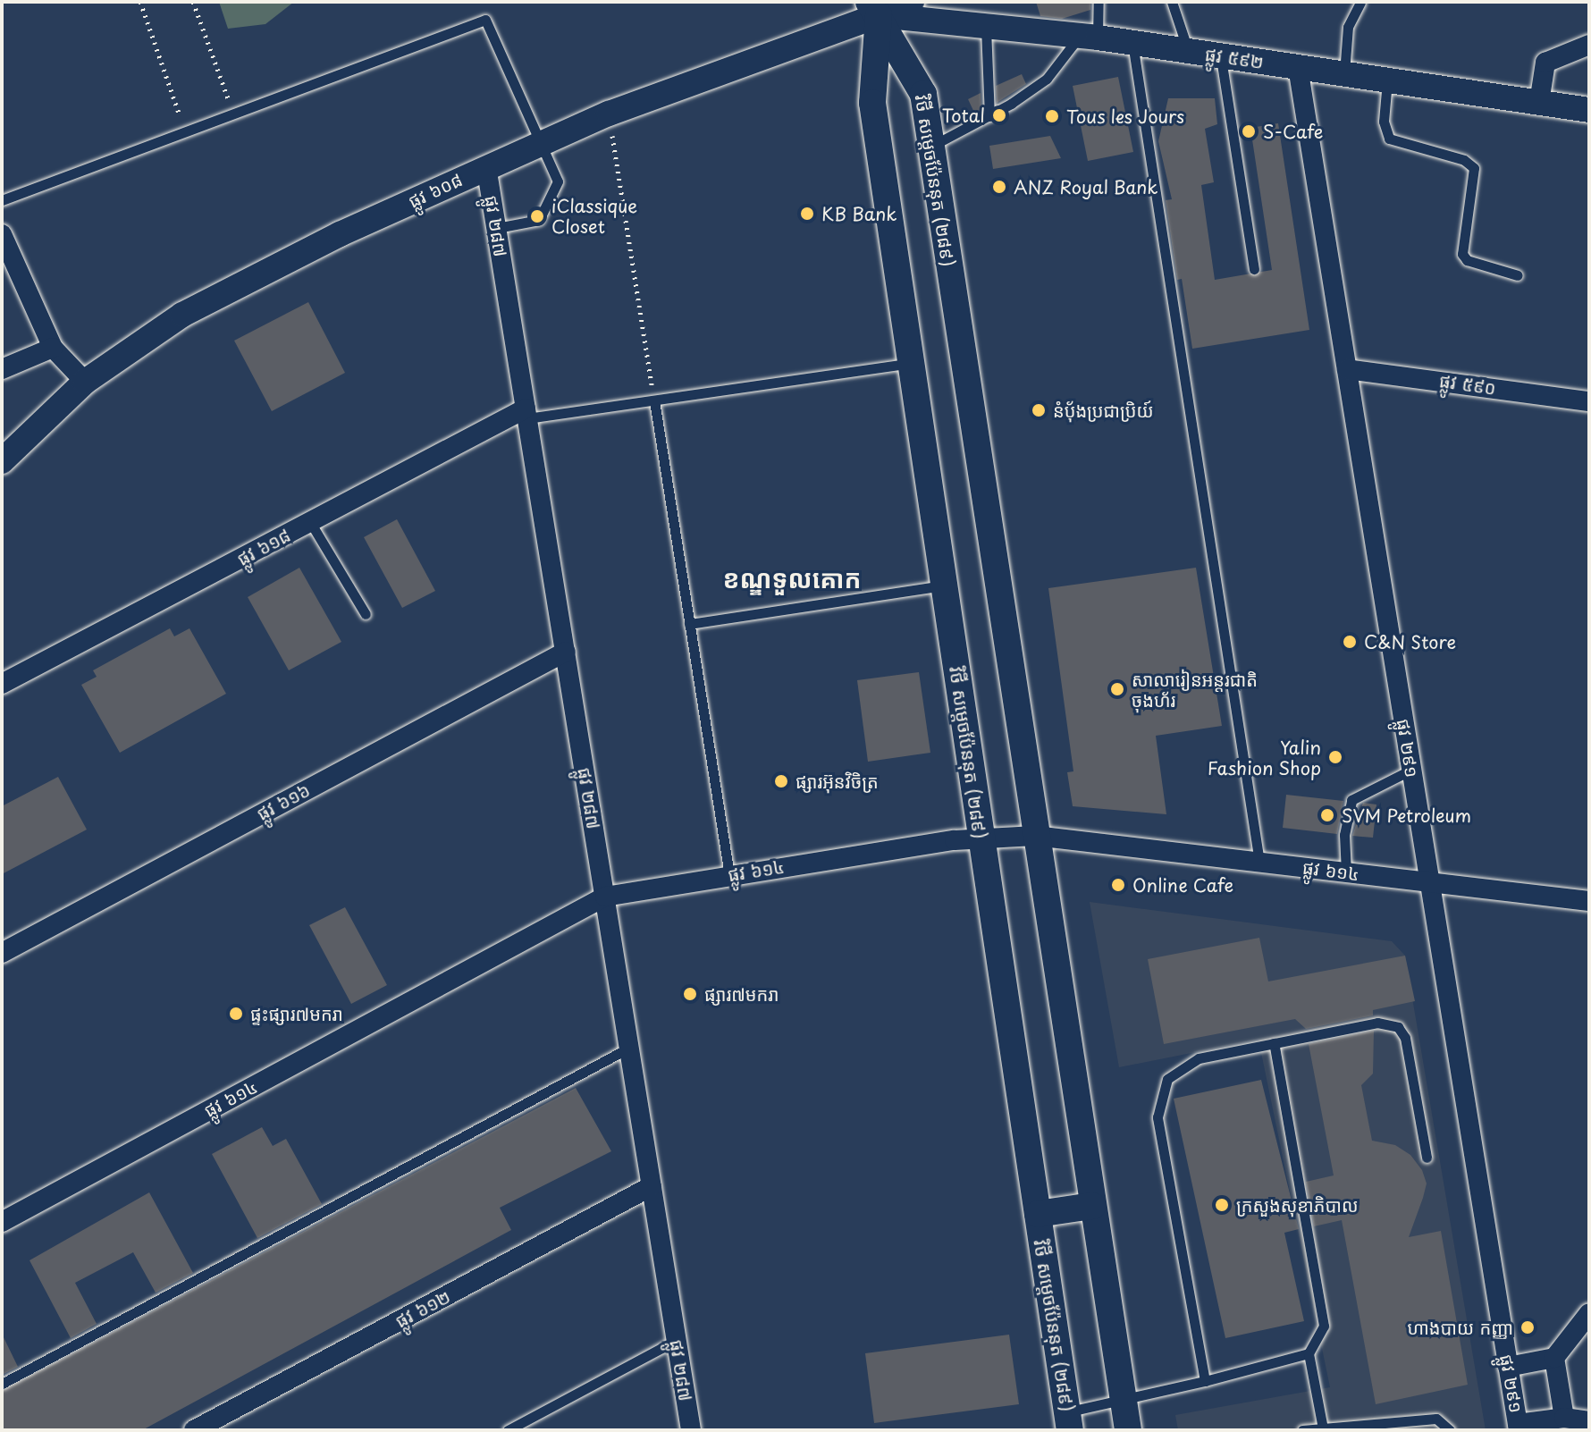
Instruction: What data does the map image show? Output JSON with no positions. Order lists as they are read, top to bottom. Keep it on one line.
{"streets":{"main road":["វិថី សម្តេចប៉ែននុត (២៨៩)"],"street":["ផ្លូវ ៥៩២","ផ្លូវ ៦០៨","ផ្លូវ ២៨៧","ផ្លូវ ៥៩០","ផ្លូវ ៦១៨","ផ្លូវ ២៩១","ផ្លូវ ៦១៦","ផ្លូវ ៦១៤","ផ្លូវ ៦១២"]},"crossings":[["ផ្លូវ ៥៩២","វិថី សម្តេចប៉ែននុត (២៨៩)"],["ផ្លូវ ៥៩២","ផ្លូវ ៦០៨"],["ផ្លូវ ៥៩២","ផ្លូវ ២៩១"],["វិថី សម្តេចប៉ែននុត (២៨៩)","ផ្លូវ ៦០៨"],["វិថី សម្តេចប៉ែននុត (២៨៩)","ផ្លូវ ៦១៤"],["ផ្លូវ ៦០៨","ផ្លូវ ២៨៧"],["ផ្លូវ ២៨៧","ផ្លូវ ៦១៨"],["ផ្លូវ ២៨៧","ផ្លូវ ៦១៦"],["ផ្លូវ ២៨៧","ផ្លូវ ៦១៤"],["ផ្លូវ ២៨៧","ផ្លូវ ៦១២"],["ផ្លូវ ៥៩០","ផ្លូវ ២៩១"],["ផ្លូវ ២៩១","ផ្លូវ ៦១៤"]],"districts":["ខណ្ឌទួលគោក"],"places":["Total","Tous les Jours","S-Cafe","ANZ Royal Bank","KB Bank","iClassique Closet","នំបុ័ងប្រជាប្រិយ៍","C&N Store","សាលារៀនអន្តរជាតិ ចុងហ័រ","Yalin Fashion Shop","ផ្សារអ៊ុនវិចិត្រ","SVM Petroleum","Online Cafe","ផ្សារ៧មករា","ផ្ទះផ្សារ៧មករា","ក្រសួងសុខាភិបាល","ហាងបាយ កញ្ញា"]}
